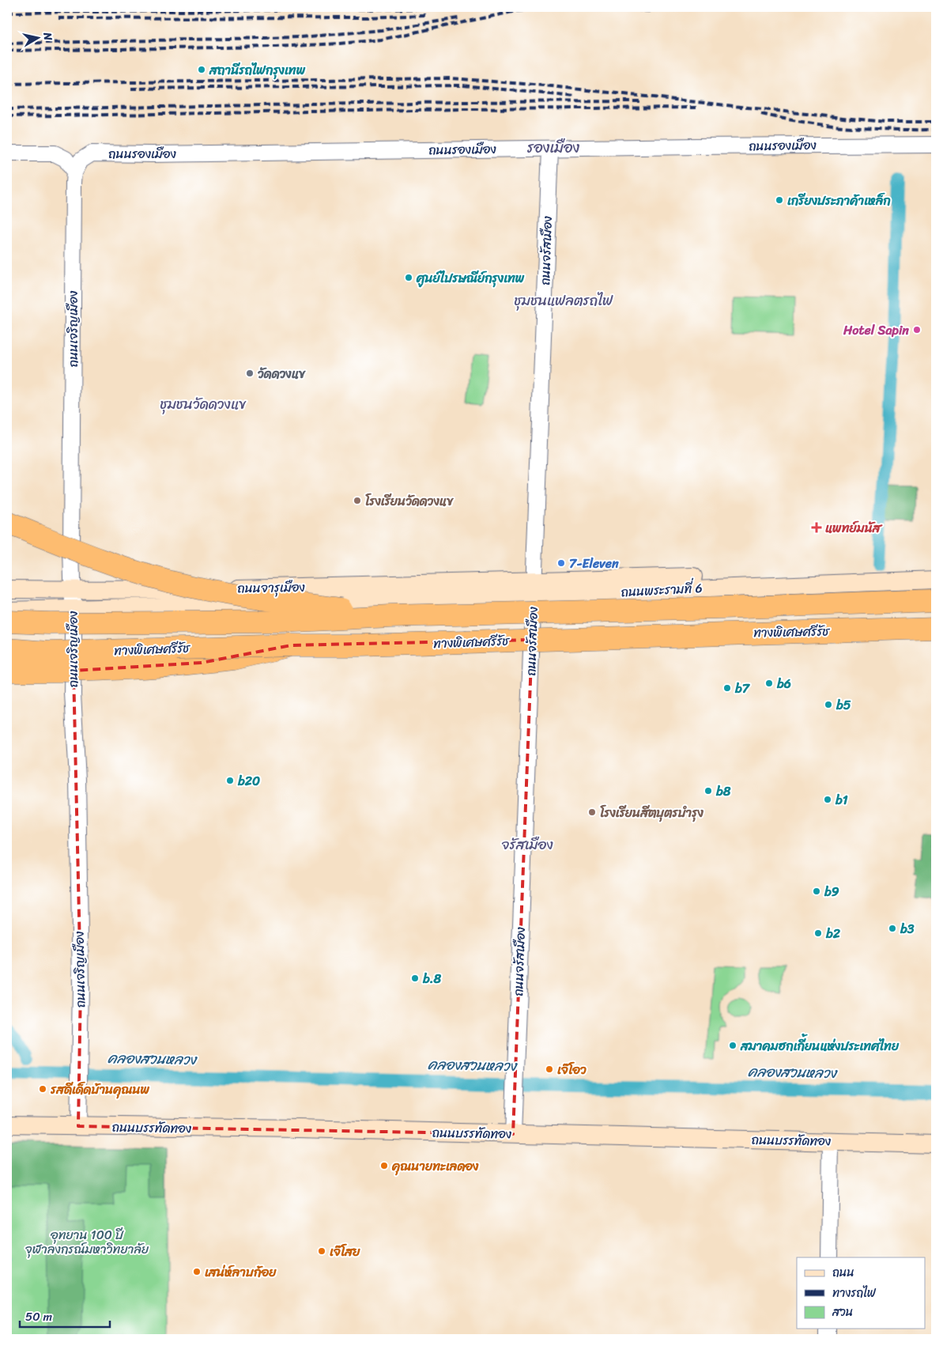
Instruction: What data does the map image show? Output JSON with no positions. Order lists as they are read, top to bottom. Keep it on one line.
{"streets":{"highway":["ทางพิเศษศรีรัช"],"main road":["ถนนจารุเมือง","ถนนพระรามที่ 6","ถนนบรรทัดทอง"],"street":["ถนนรองเมือง","ถนนจรัสเมือง","ถนนเจริญเมือง"]},"crossings":[["ถนนรองเมือง","ถนนจรัสเมือง"],["ถนนรองเมือง","ถนนเจริญเมือง"],["ถนนจรัสเมือง","ถนนจารุเมือง"],["ถนนจรัสเมือง","ถนนพระรามที่ 6"],["ถนนจรัสเมือง","ถนนบรรทัดทอง"],["ถนนเจริญเมือง","ถนนจารุเมือง"],["ถนนเจริญเมือง","ถนนบรรทัดทอง"],["ถนนจารุเมือง","ถนนพระรามที่ 6"]],"districts":["รองเมือง","ชุมชนแฟลตรถไฟ","ชุมชนวัดดวงแข","จรัสเมือง"],"water":["คลองสวนหลวง"],"parks":["อุทยาน 100 ปี จุฬาลงกรณ์มหาวิทยาลัย"],"places":{"other":["สถานีรถไฟกรุงเทพ","เกรียงประภาค้าเหล็ก","ศูนย์ไปรษณีย์กรุงเทพ","Hotel Sapin","วัดดวงแข","โรงเรียนวัดดวงแข","7-Eleven","b6","b7","b5","b20","b8","b1","โรงเรียนสีตบุตรบำรุง","b9","b3","b2","b.8","สมาคมฮกเกี้ยนแห่งประเทศไทย","เจ๊โอว","รสดีเด็ดบ้านคุณนพ","คุณนายทะเลดอง","เจ๊โสย","เสน่ห์ลาบก้อย"],"health":["แพทย์มนัส"]},"legend":["ถนน","ทางรถไฟ","สวน"],"scale_bar":"50 m","north":"right"}
